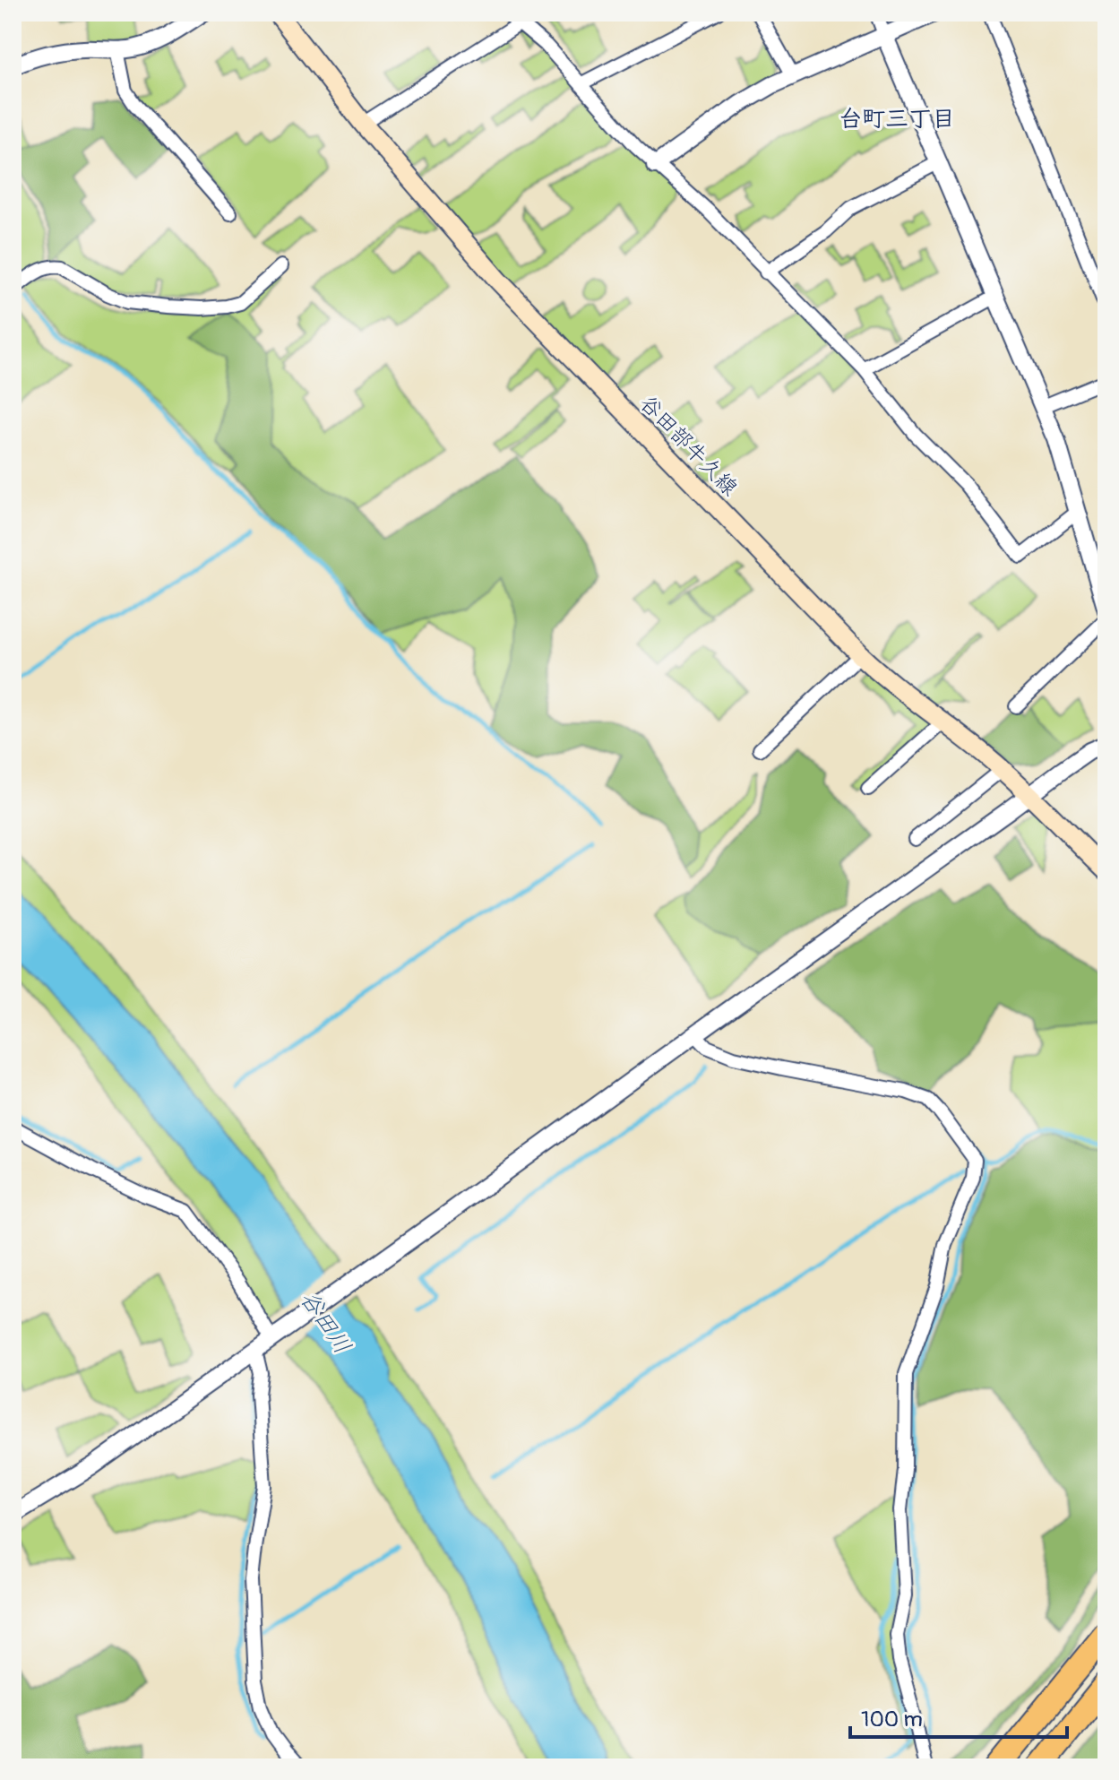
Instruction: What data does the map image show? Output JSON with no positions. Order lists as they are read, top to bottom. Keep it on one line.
{"streets":{"main road":["谷田部牛久線"]},"districts":["台町三丁目"],"water":["谷田川"],"scale_bar":"100 m"}
